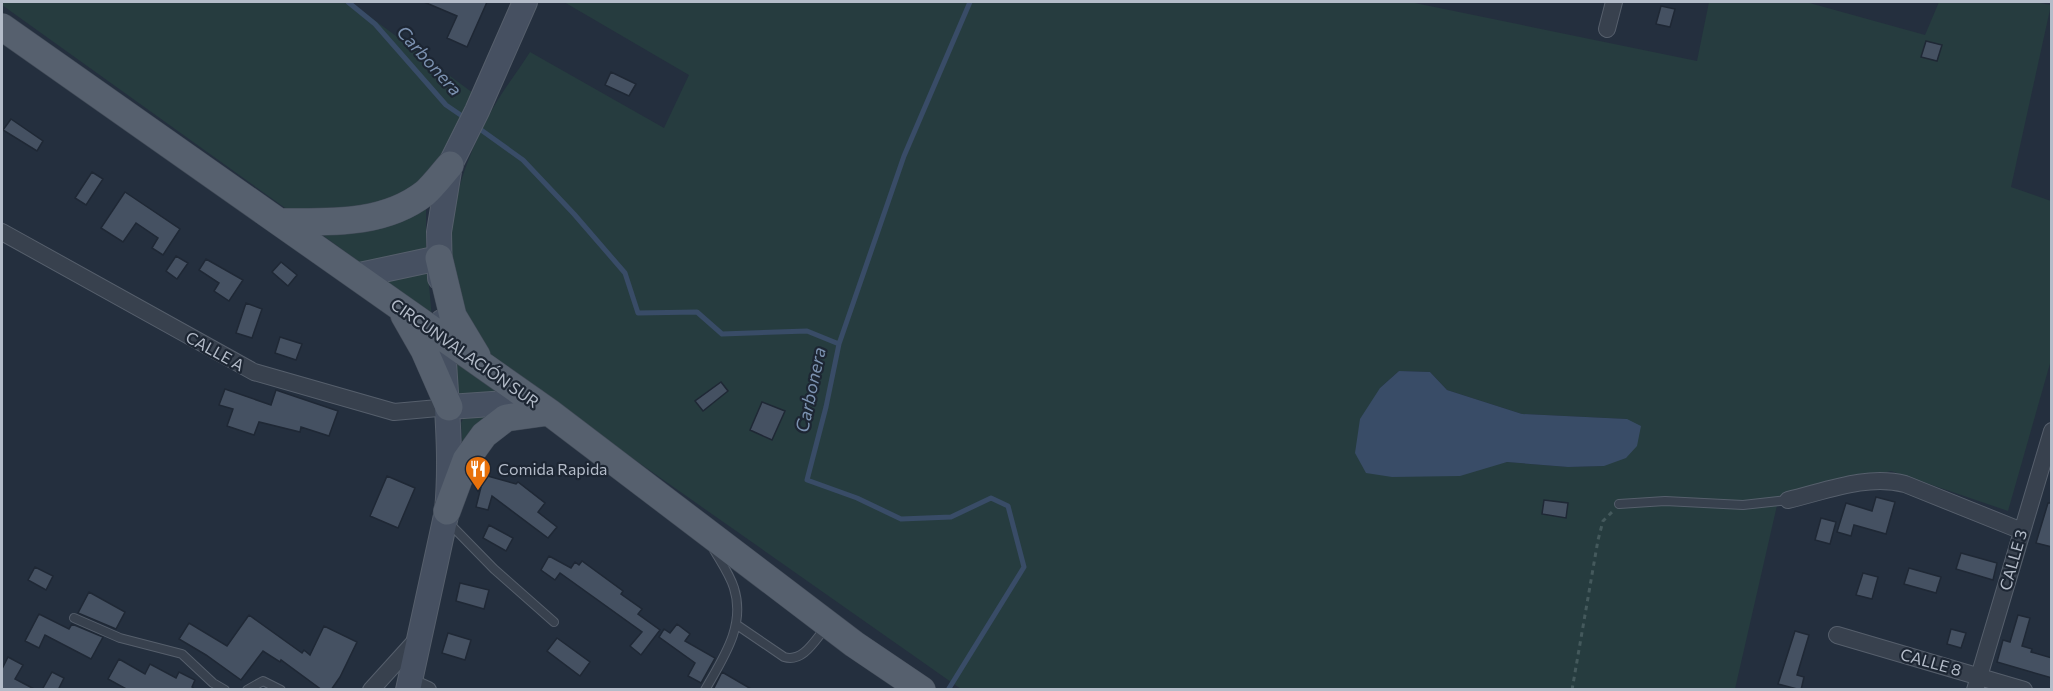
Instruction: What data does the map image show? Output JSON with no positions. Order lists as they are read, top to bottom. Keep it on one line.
{"streets":{"main road":["CIRCUNVALACIÓN SUR"],"street":["CALLE A","CALLE 3","CALLE 8"]},"crossings":[["CALLE 3","CALLE 8"]],"water":["Carbonera"],"places":{"restaurant":["Comida Rapida"]}}
